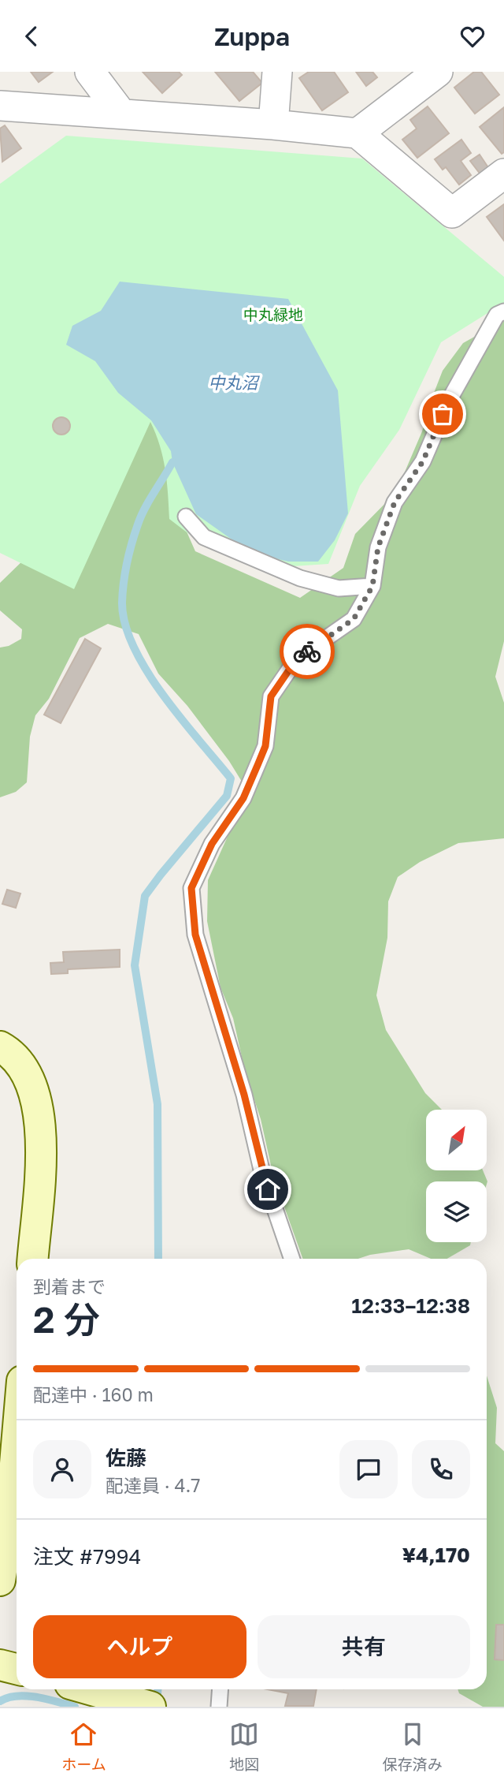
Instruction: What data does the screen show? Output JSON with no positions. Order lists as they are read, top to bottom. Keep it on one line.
{"water":["中丸沼"],"parks":["中丸緑地"],"north":"top right","page":{"header":"Zuppa","heading":["2 分","到着まで","12:33–12:38"],"panel":["佐藤","配達員 · 4.7","注文 #7994","¥4,170"],"bar":"配達中 · 160 m","buttons":["ヘルプ","共有"],"tabs":["ホーム","地図","保存済み"]}}
